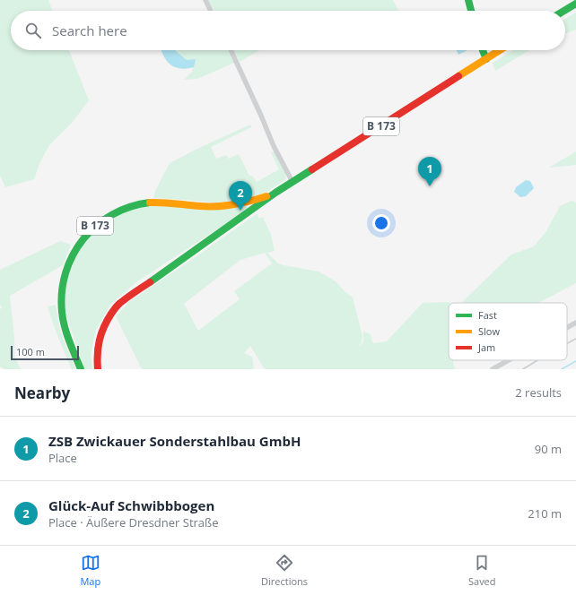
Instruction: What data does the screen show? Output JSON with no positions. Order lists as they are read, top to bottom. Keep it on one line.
{"streets":{"main road":["B 173"]},"legend":["Fast","Slow","Jam"],"scale_bar":"100 m","page":{"search":"Search here","pins":["1","2"],"scale":"100 m","heading":["Nearby","2 results"],"list":[{"mark":"1","name":"ZSB Zwickauer Sonderstahlbau GmbH","note":"Place","value":"90 m"},{"mark":"2","name":"Glück-Auf Schwibbbogen","note":"Place · Äußere Dresdner Straße","value":"210 m"}],"nav":["Map","Directions","Saved"]}}
